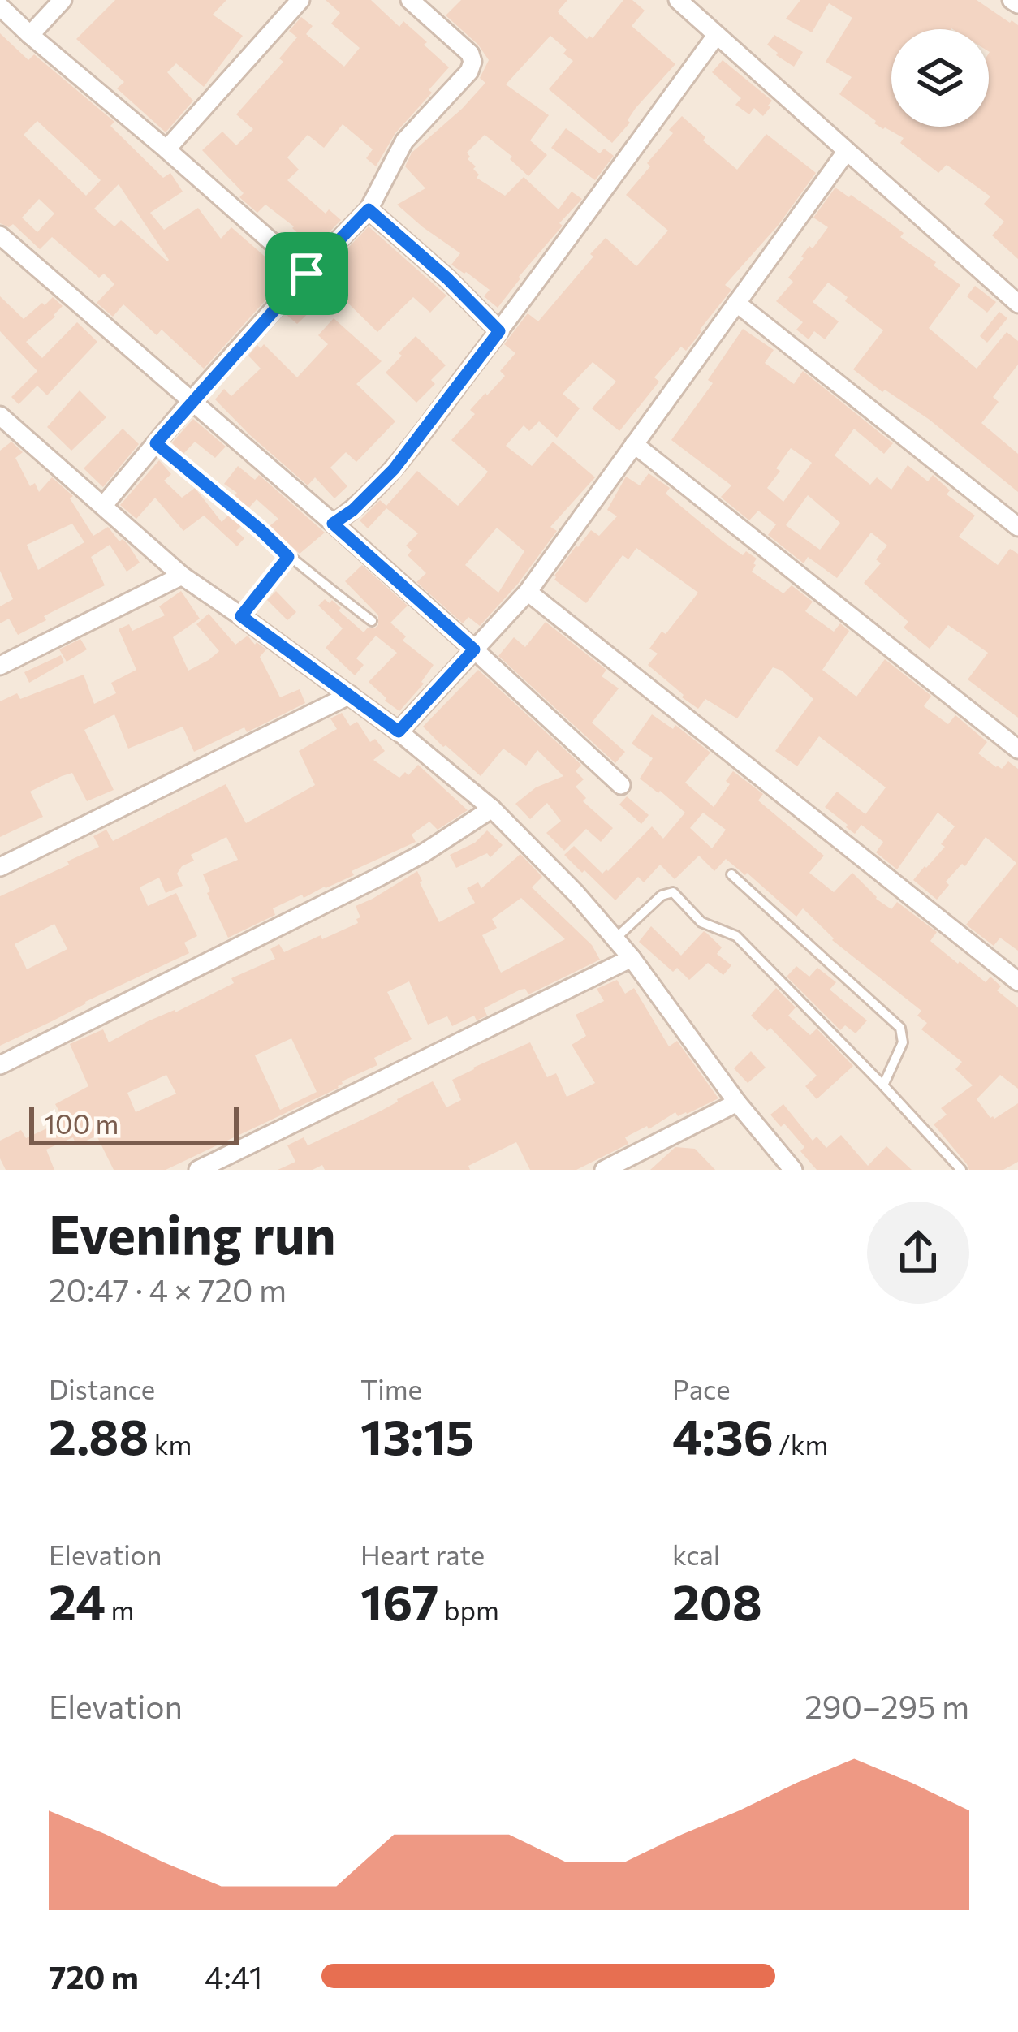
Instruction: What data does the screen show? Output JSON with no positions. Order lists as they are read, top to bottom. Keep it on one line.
{"scale_bar":"100 m","page":{"scale":"100 m","heading":["Evening run","20:47 · 4 × 720 m"],"stats":[["Distance","2.88 km"],["Time","13:15"],["Pace","4:36 /km"],["Elevation","24 m"],["Heart rate","167 bpm"],["kcal","208"]],"chart":["Elevation","290–295 m"],"list":[{"name":"720 m","note":"4:41"}]}}
